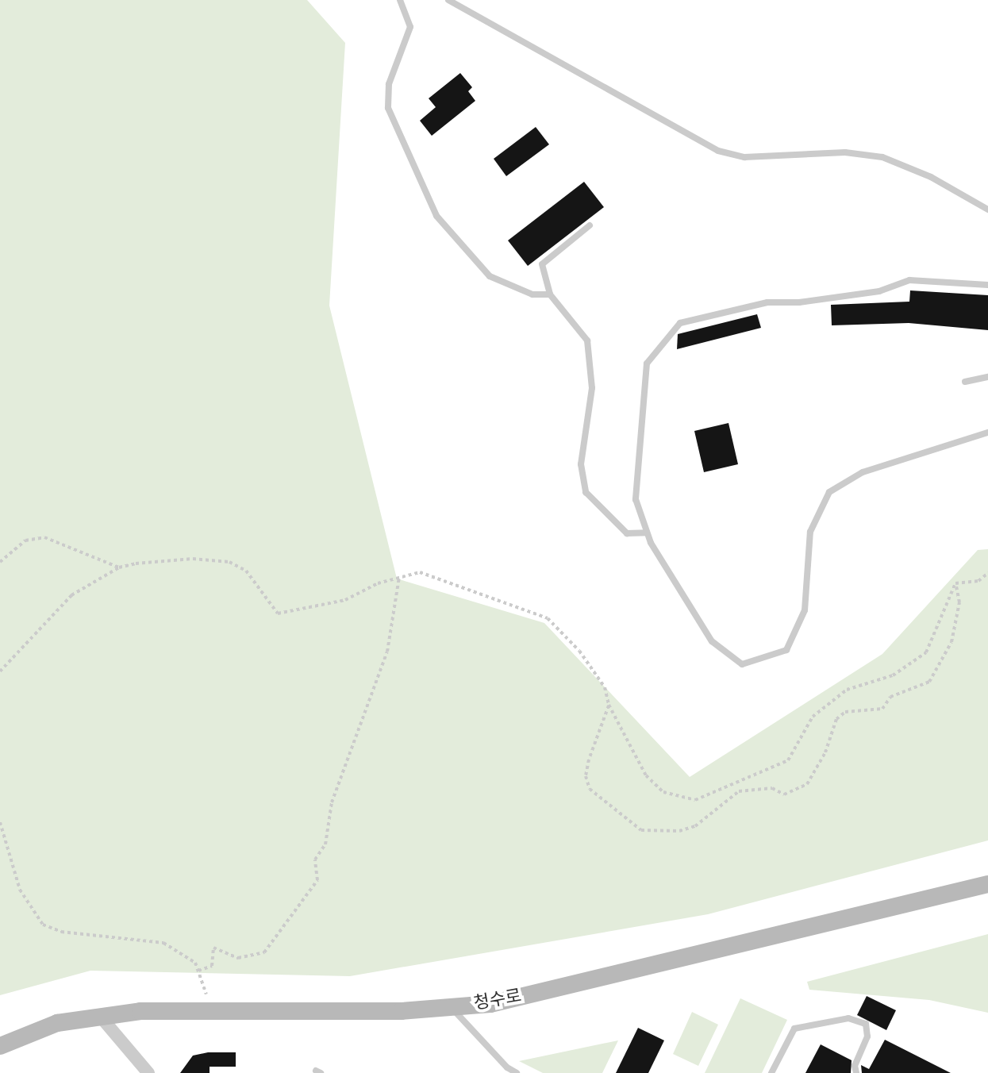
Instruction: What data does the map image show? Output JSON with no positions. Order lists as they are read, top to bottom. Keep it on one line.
{"streets":{"main road":["청수로"]}}
